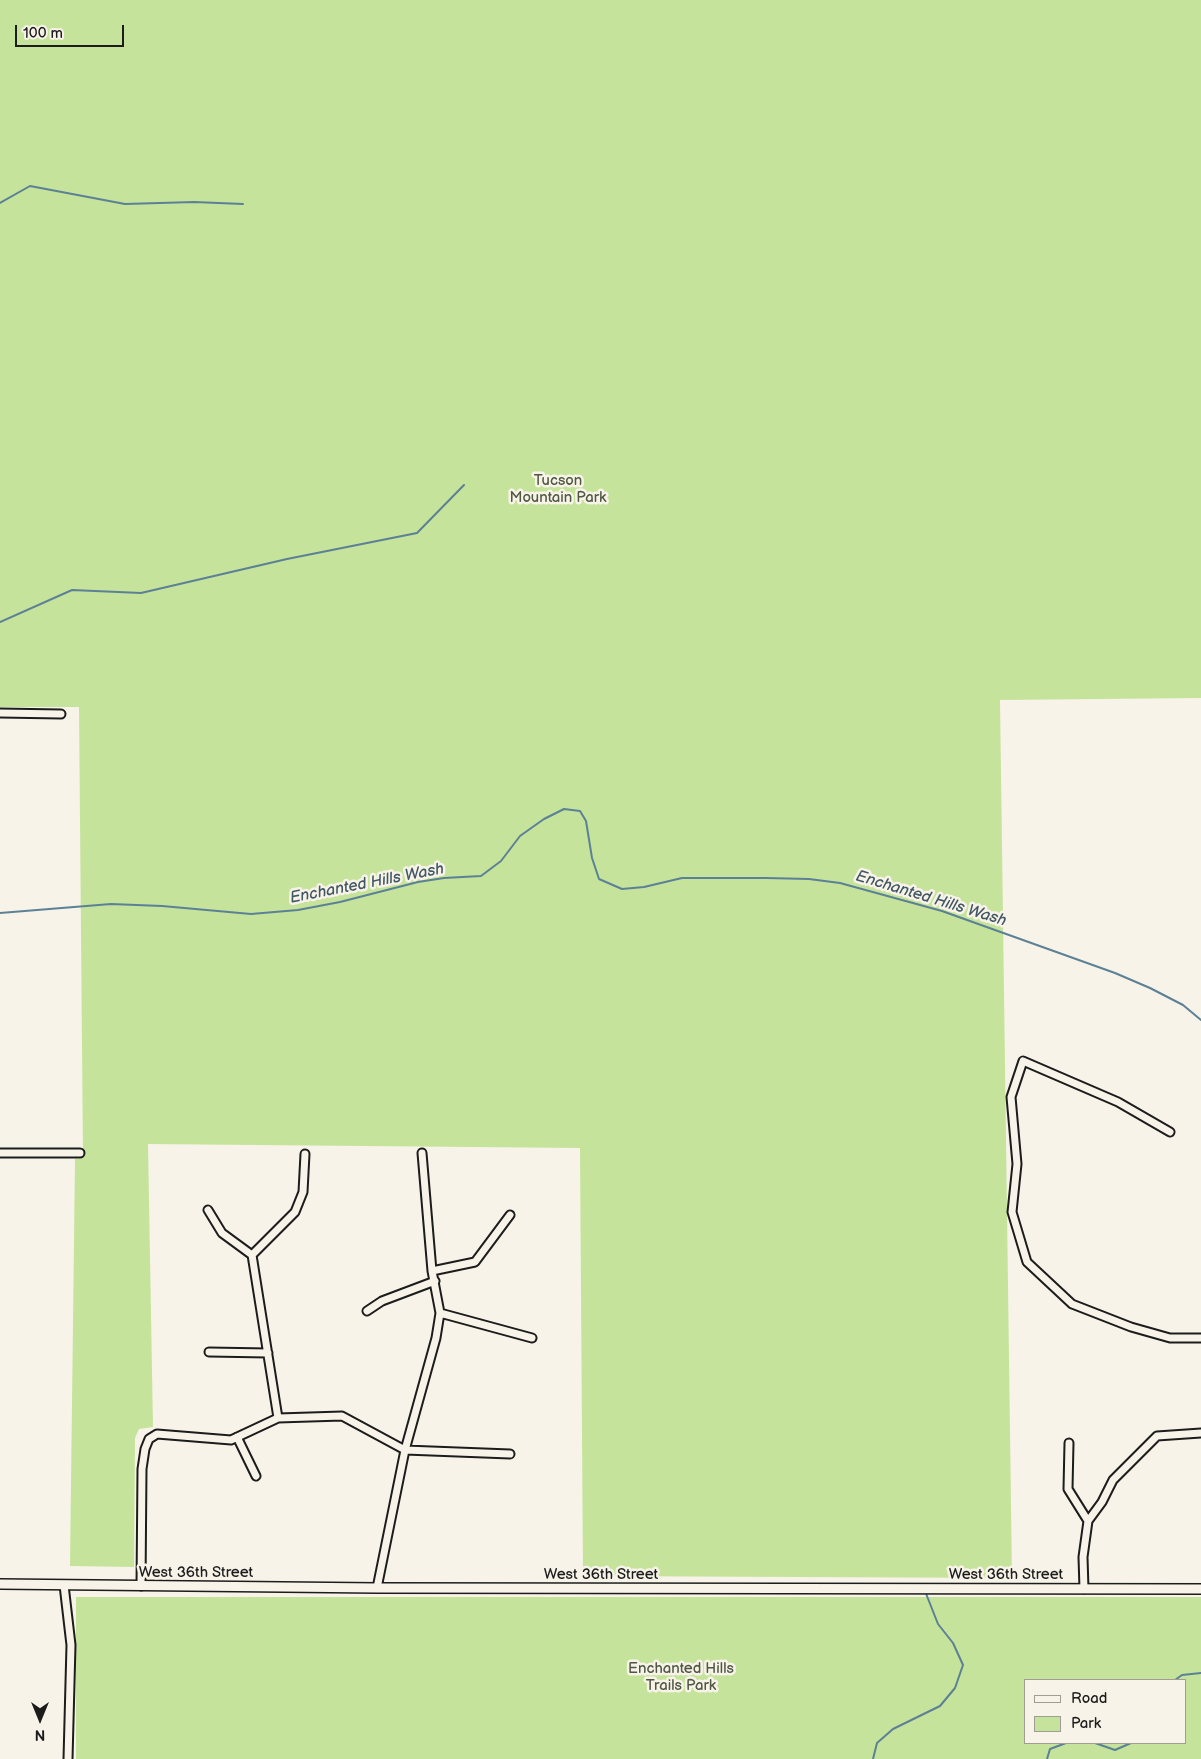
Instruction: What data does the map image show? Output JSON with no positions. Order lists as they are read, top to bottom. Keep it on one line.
{"streets":{"street":["West 36th Street"]},"water":["Enchanted Hills Wash"],"parks":["Tucson Mountain Park","Enchanted Hills Trails Park"],"legend":["Road","Park"],"scale_bar":"100 m","north":"bottom"}
